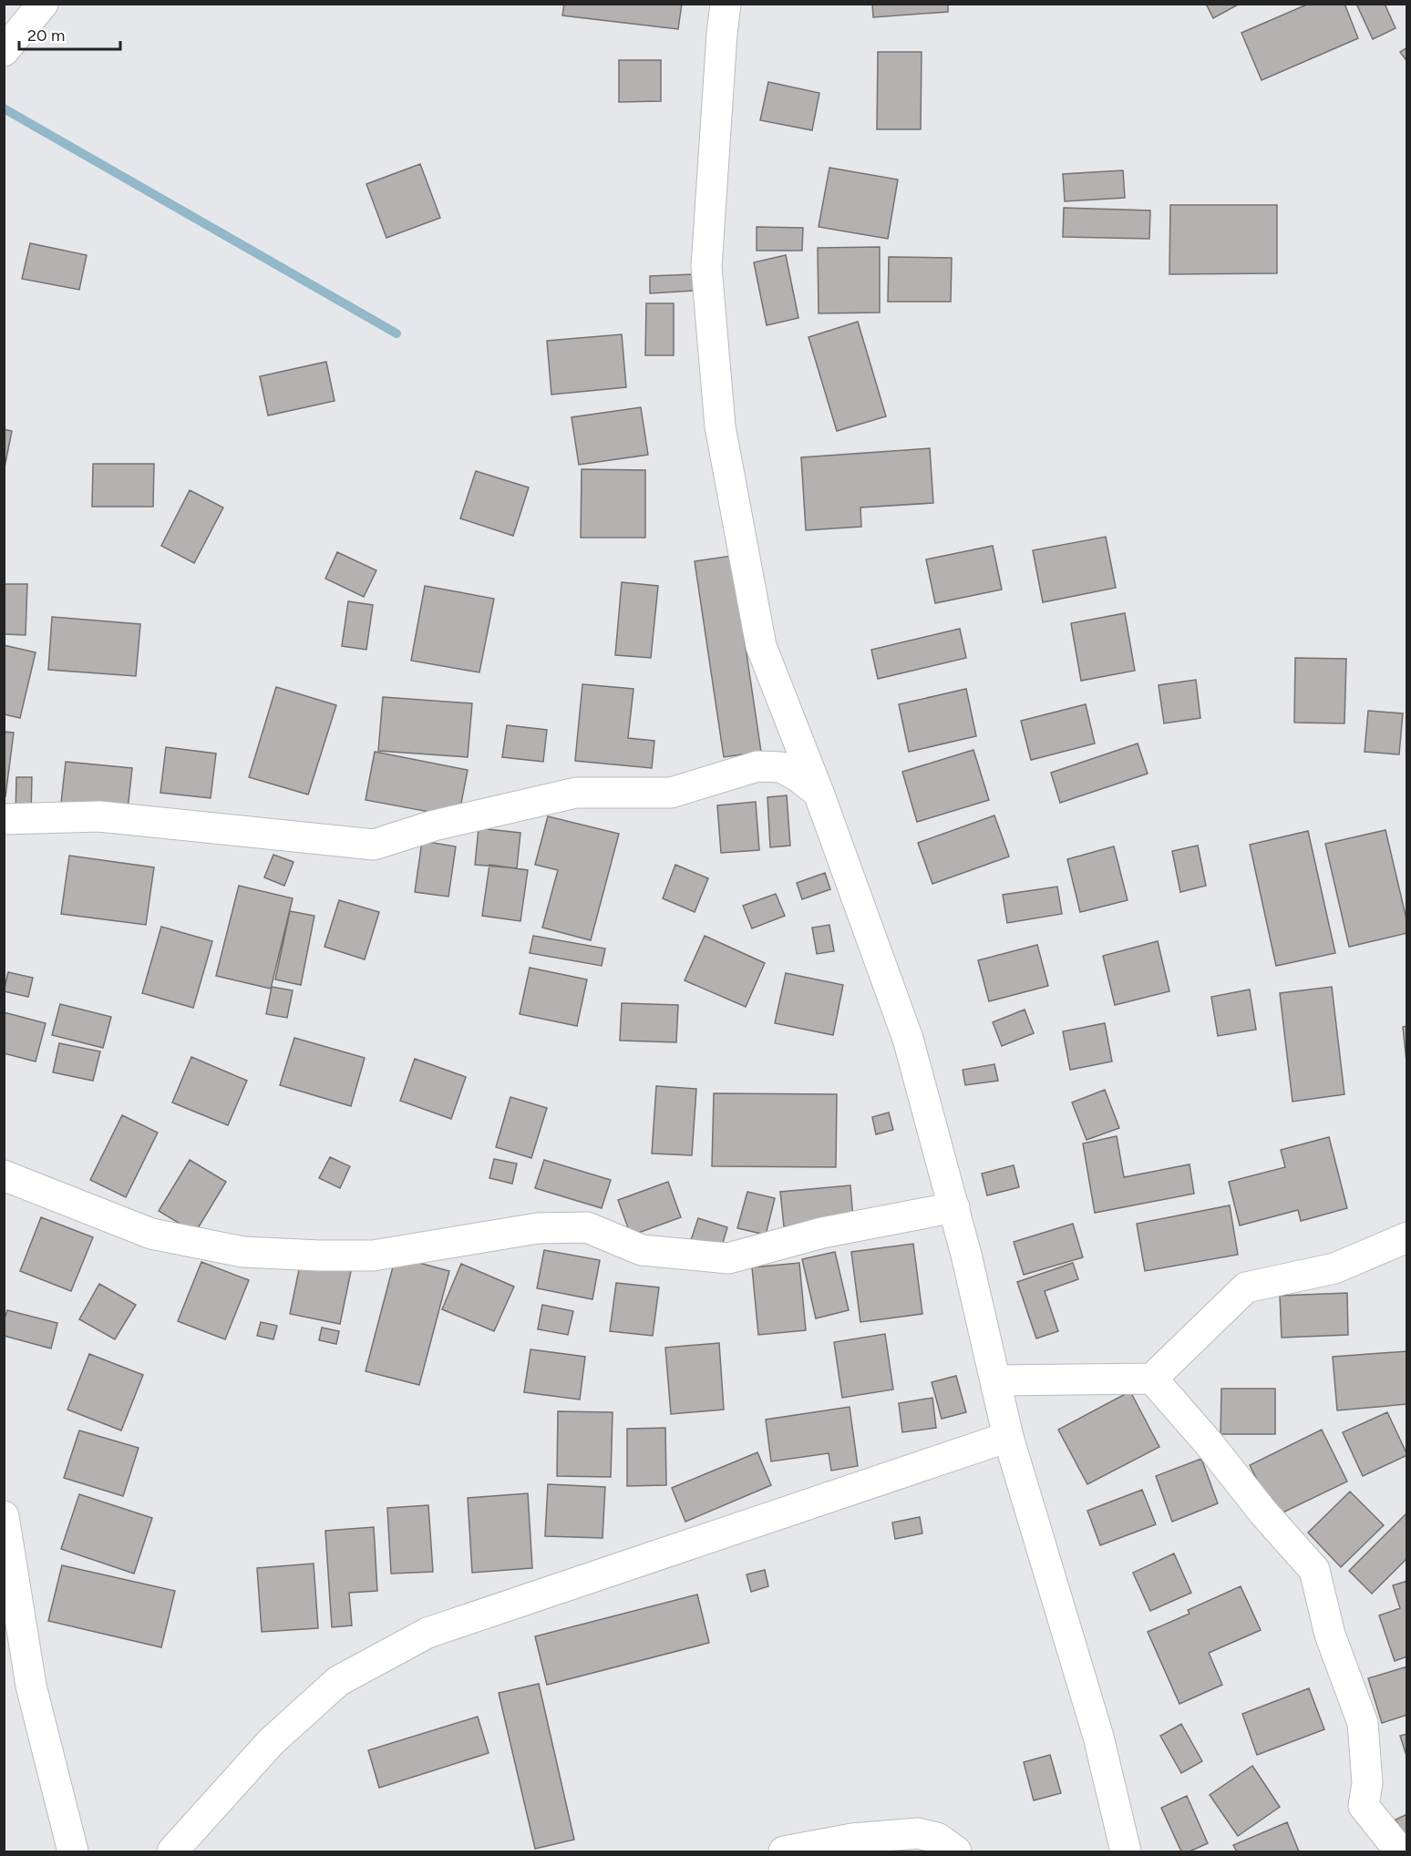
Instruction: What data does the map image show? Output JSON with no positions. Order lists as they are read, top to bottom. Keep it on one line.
{"scale_bar":"20 m"}
